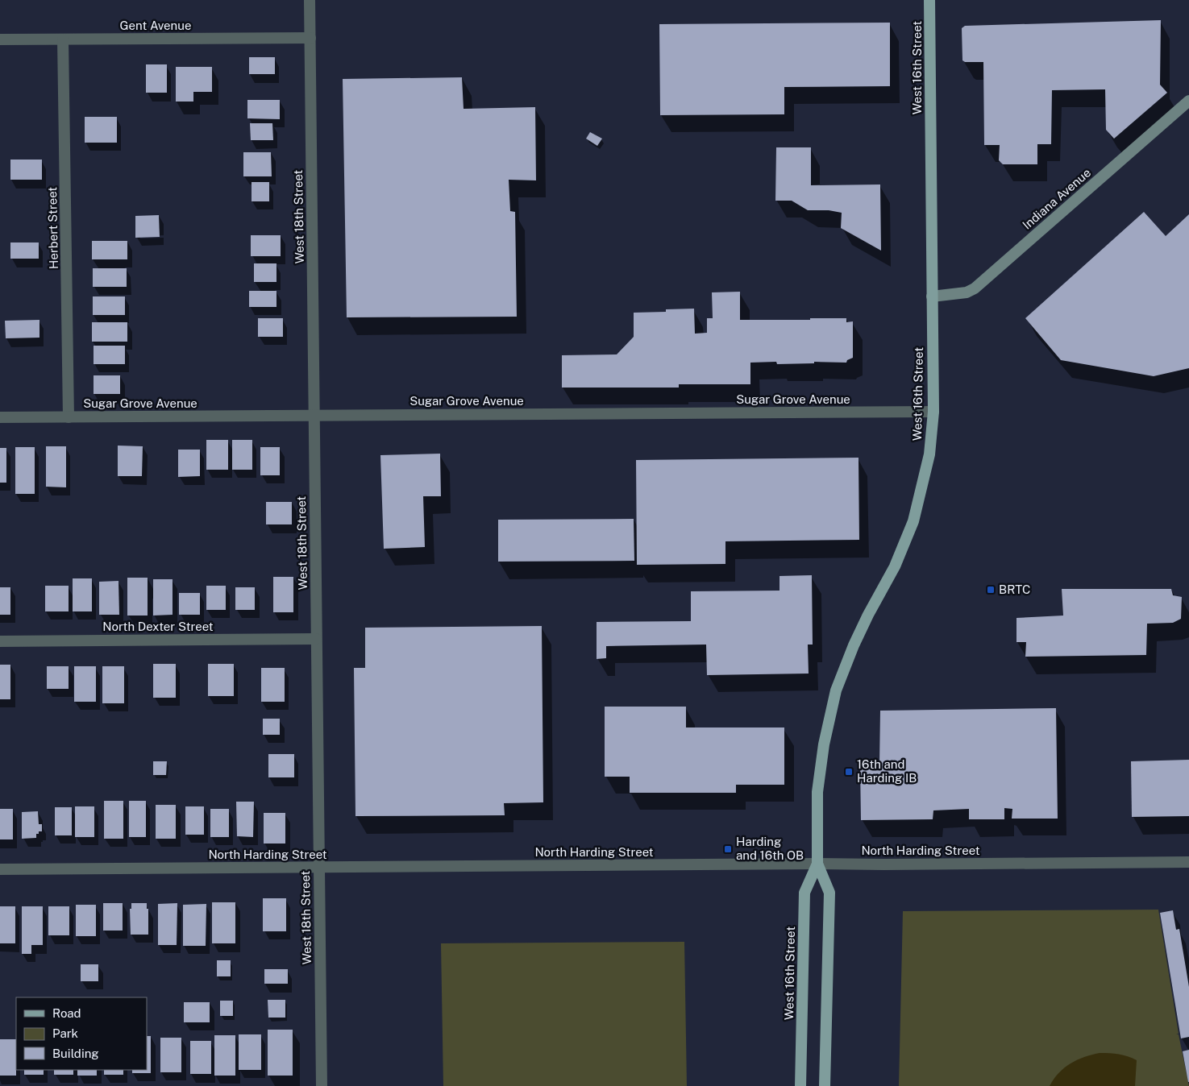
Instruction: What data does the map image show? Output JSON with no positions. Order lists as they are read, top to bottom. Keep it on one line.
{"streets":{"main road":["West 16th Street","Indiana Avenue"],"street":["Gent Avenue","West 18th Street","Herbert Street","Sugar Grove Avenue","North Dexter Street","North Harding Street"]},"crossings":[["Gent Avenue","West 18th Street"],["Gent Avenue","Herbert Street"],["West 16th Street","Indiana Avenue"],["West 16th Street","Sugar Grove Avenue"],["West 16th Street","North Harding Street"],["West 18th Street","Sugar Grove Avenue"],["West 18th Street","North Dexter Street"],["West 18th Street","North Harding Street"],["Herbert Street","Sugar Grove Avenue"]],"places":{"transit":["BRTC","16th and Harding IB","Harding and 16th OB"]},"legend":["Road","Park","Building"]}
